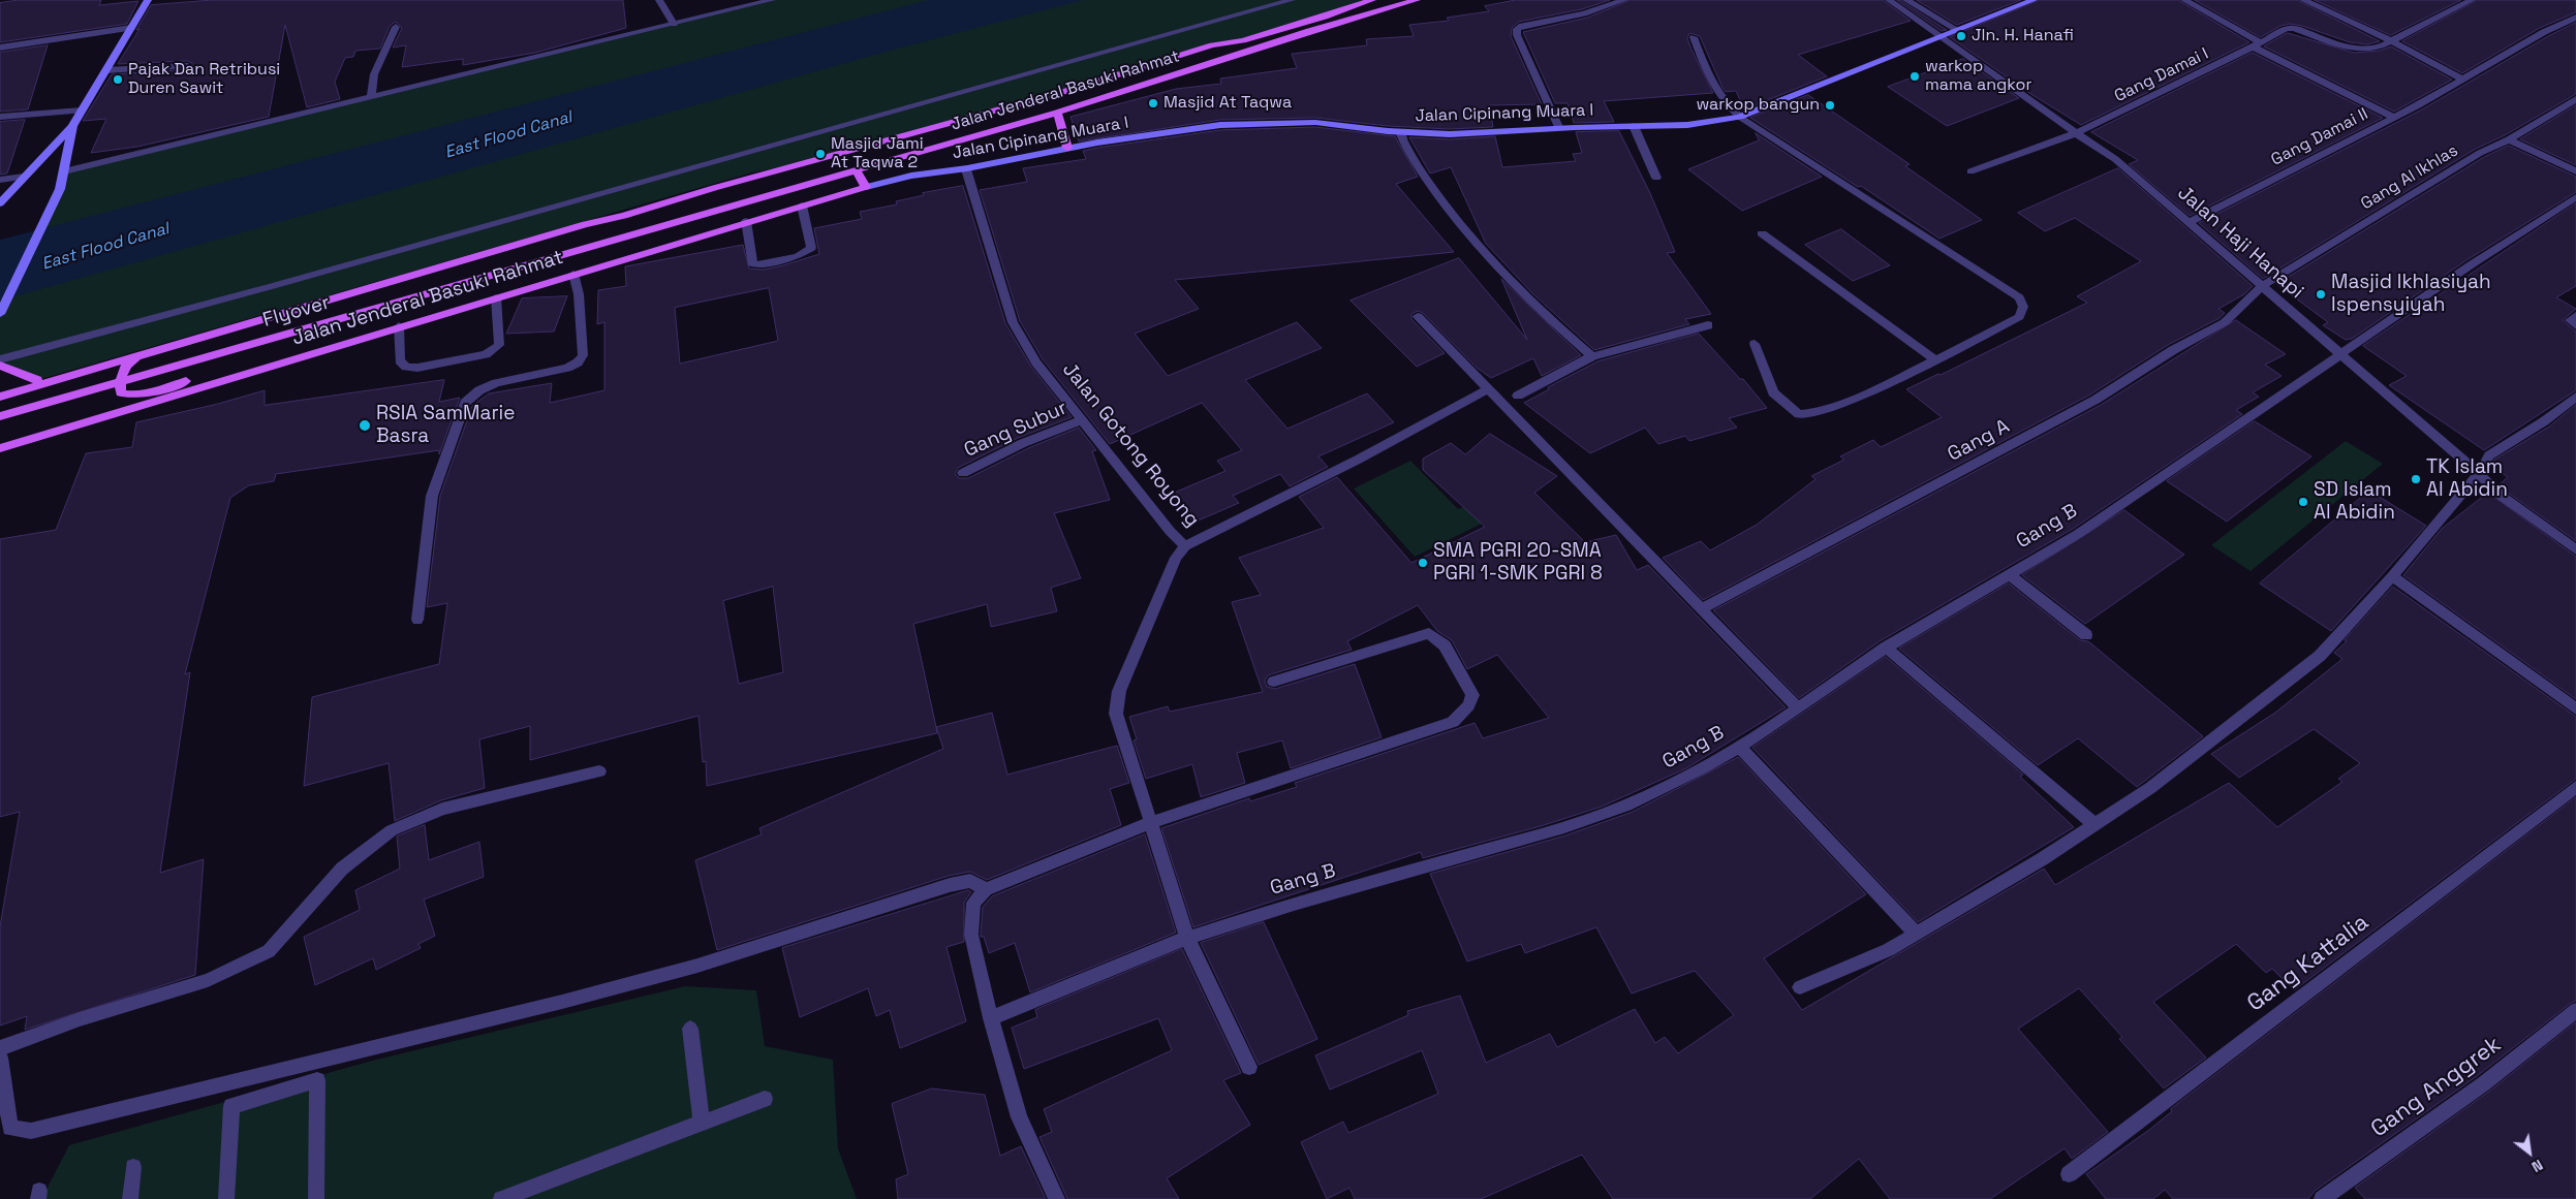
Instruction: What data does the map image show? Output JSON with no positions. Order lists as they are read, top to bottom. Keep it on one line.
{"streets":{"main road":["Jalan Jenderal Basuki Rahmat","Flyover"],"street":["Gang Damai I","Jalan Cipinang Muara I","Gang Damai II","Gang Al Ikhlas","Jalan Haji Hanapi","Gang Subur","Gang A","Jalan Gotong Royong","Gang B","Gang Kattalia","Gang Anggrek"]},"crossings":[["Gang Damai I","Jalan Haji Hanapi"],["Jalan Jenderal Basuki Rahmat","Jalan Cipinang Muara I"],["Jalan Jenderal Basuki Rahmat","Flyover"],["Jalan Cipinang Muara I","Jalan Haji Hanapi"],["Jalan Cipinang Muara I","Jalan Gotong Royong"],["Gang Damai II","Jalan Haji Hanapi"],["Gang Al Ikhlas","Jalan Haji Hanapi"],["Gang Al Ikhlas","Gang A"],["Jalan Haji Hanapi","Gang A"],["Jalan Haji Hanapi","Gang B"],["Gang Subur","Jalan Gotong Royong"],["Jalan Gotong Royong","Gang B"]],"water":["East Flood Canal"],"places":["Jln. H. Hanafi","warkop mama angkor","Pajak Dan Retribusi Duren Sawit","Masjid At Taqwa","warkop bangun","Masjid Jami At Taqwa 2","Masjid Ikhlasiyah Ispensyiyah","RSIA SamMarie Basra","TK Islam Al Abidin","SD Islam Al Abidin","SMA PGRI 20-SMA PGRI 1-SMK PGRI 8"],"north":"bottom right"}
